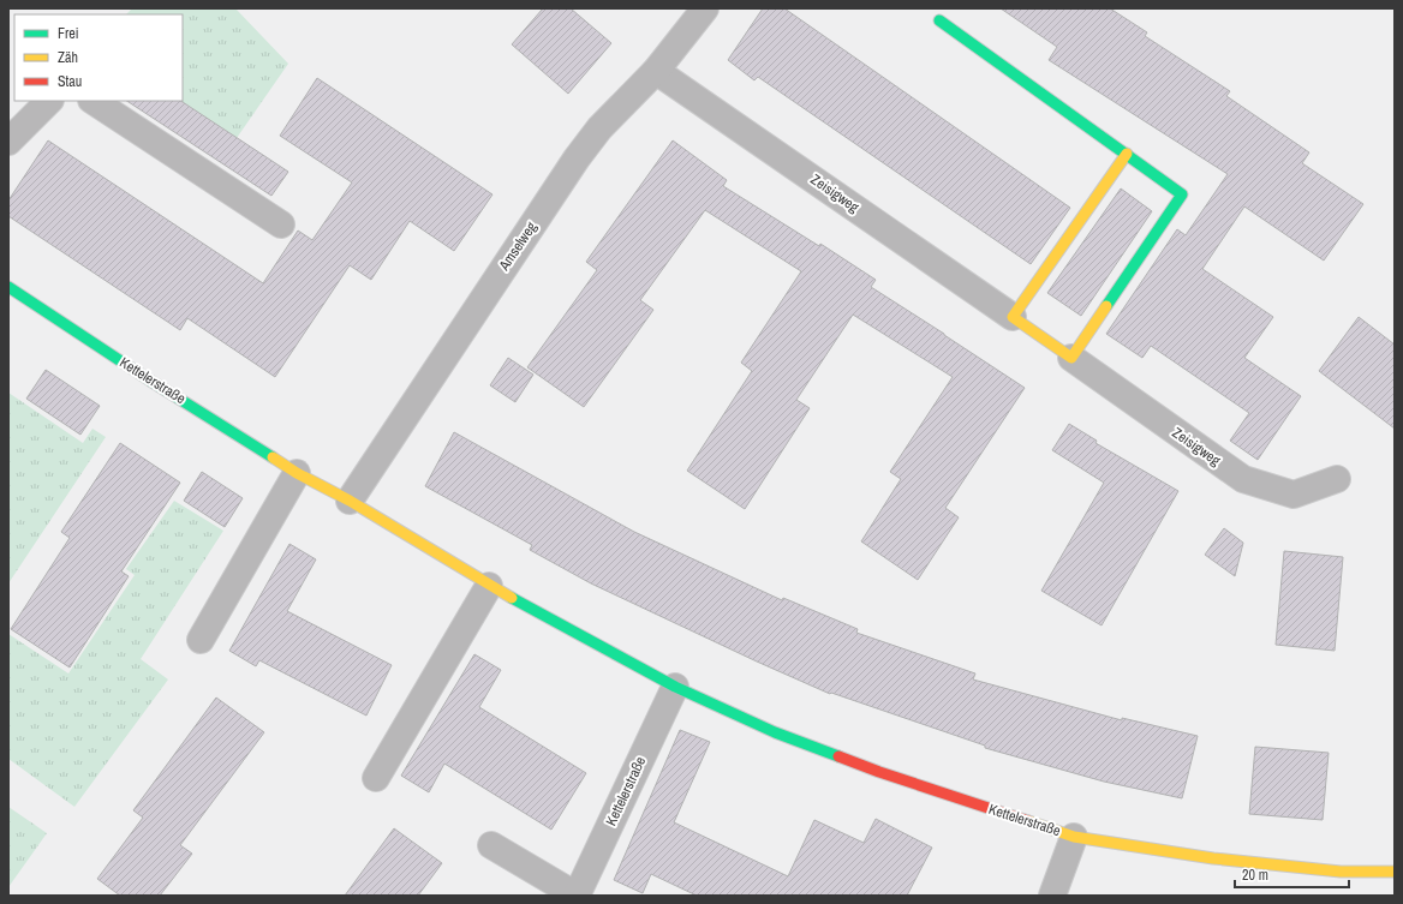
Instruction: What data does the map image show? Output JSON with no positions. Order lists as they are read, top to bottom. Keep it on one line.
{"streets":{"street":["Zeisigweg","Amselweg","Kettelerstraße"]},"crossings":[["Zeisigweg","Amselweg"],["Amselweg","Kettelerstraße"]],"legend":["Frei","Zäh","Stau"],"scale_bar":"20 m"}
